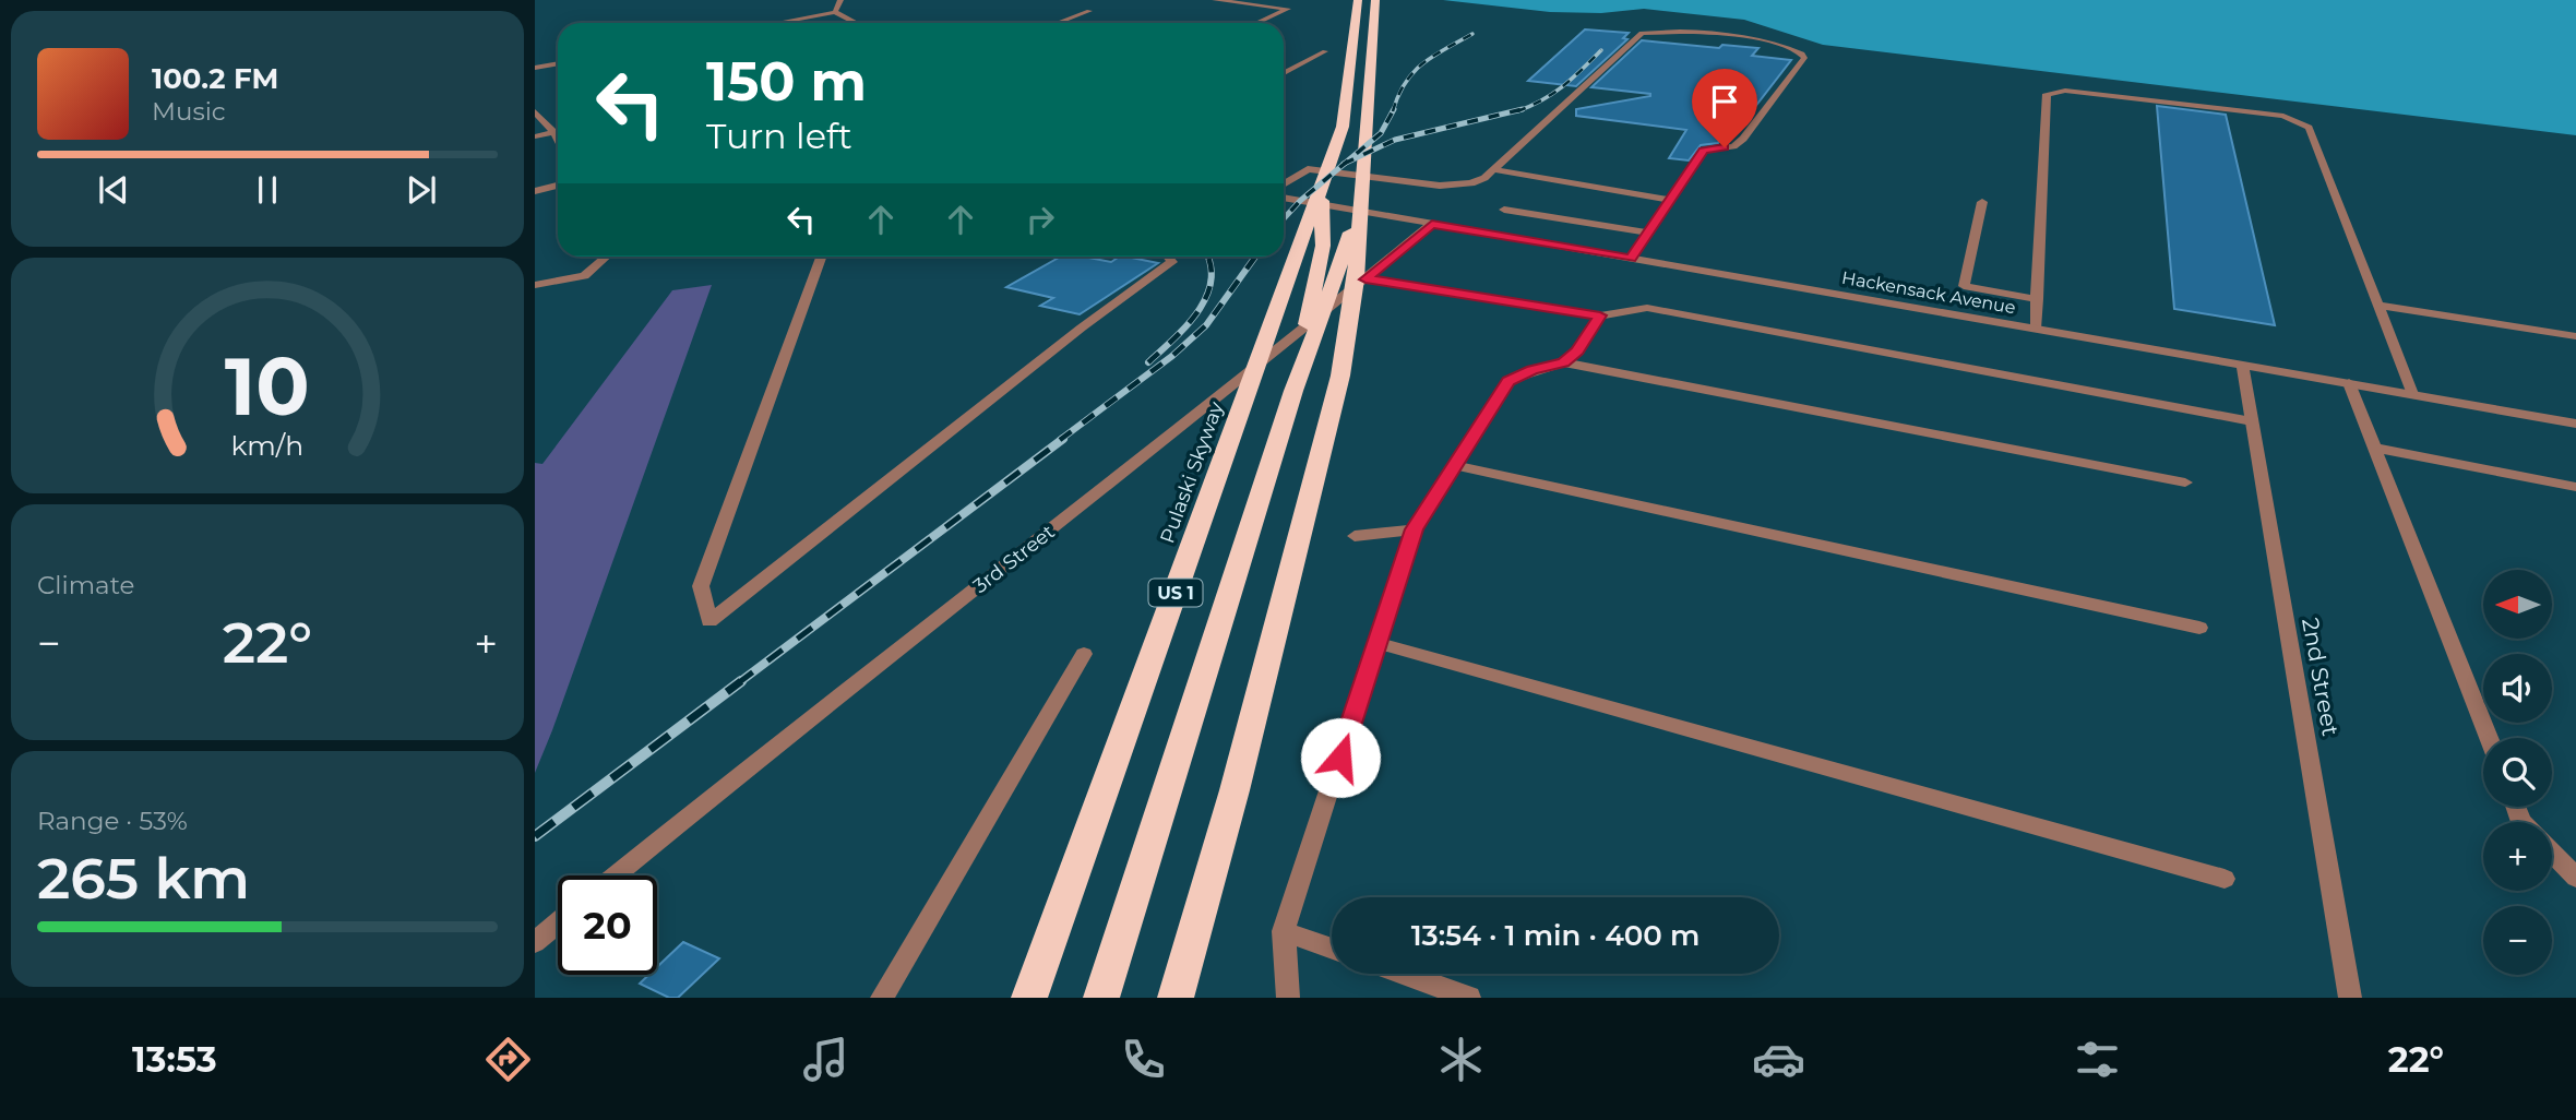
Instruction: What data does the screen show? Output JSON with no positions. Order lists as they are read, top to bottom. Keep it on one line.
{"streets":{"highway":["Pulaski Skyway","US 1"],"street":["Hackensack Avenue","3rd Street","2nd Street"]},"crossings":[["Hackensack Avenue","3rd Street"],["Hackensack Avenue","2nd Street"]],"north":"left","page":{"turn":["150 m","Turn left"],"song":["100.2 FM","Music"],"tile":["Climate",["Range · 53%","265 km"]],"map_buttons":["+","−"],"heat":["−","22°","+"],"limit":"20","trip":"13:54 · 1 min · 400 m","tabs":["13:53","22°"],"gauge":["10","km/h"]}}
